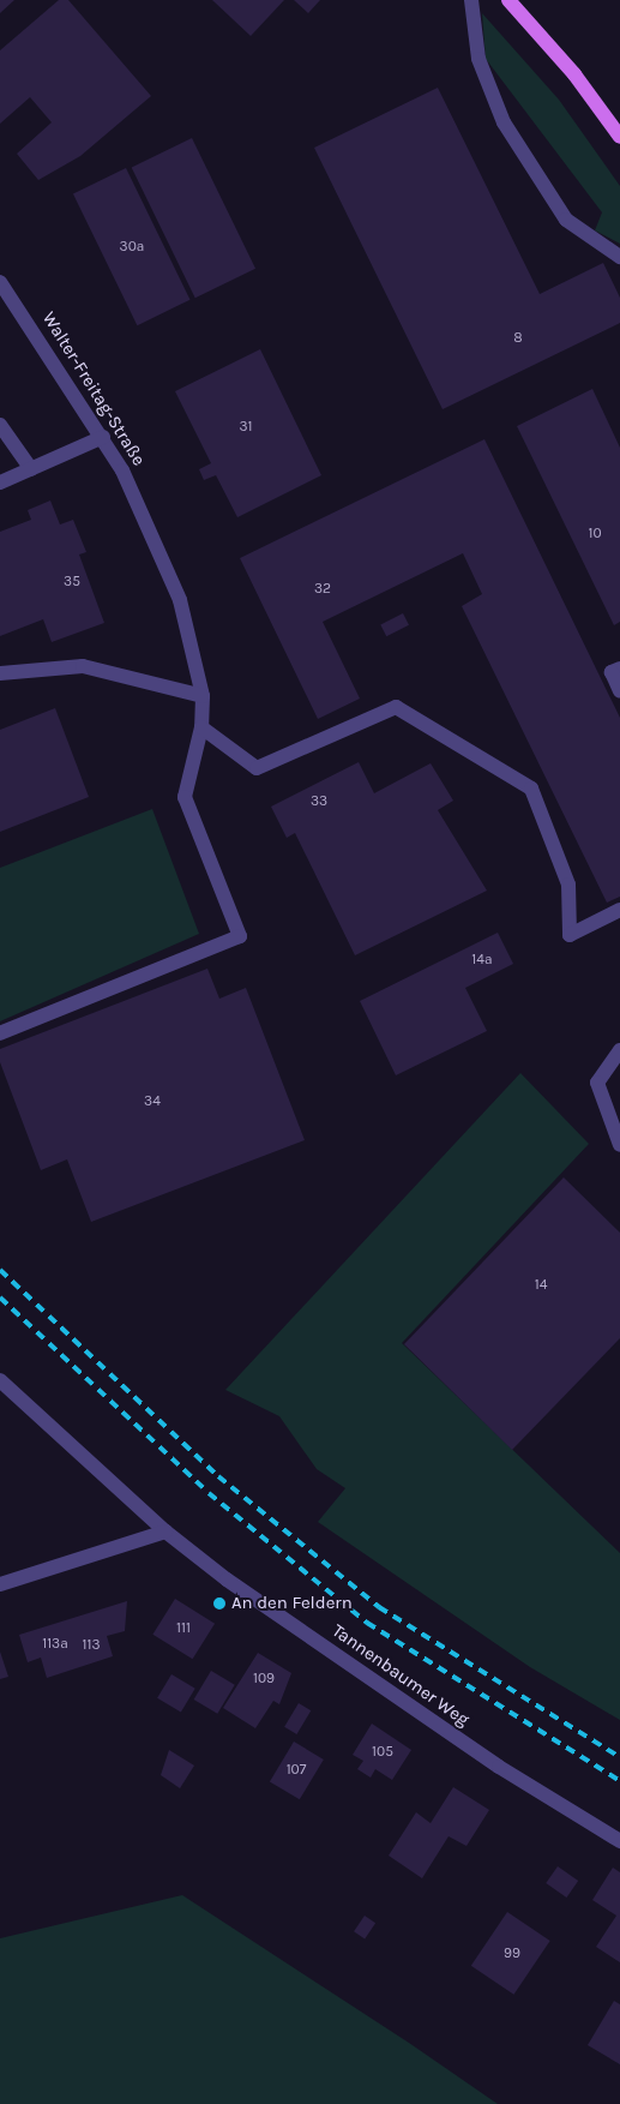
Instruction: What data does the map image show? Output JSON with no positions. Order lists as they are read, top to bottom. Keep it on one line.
{"streets":{"street":["Walter-Freitag-Straße","Tannenbaumer Weg"]},"places":["An den Feldern"],"house_numbers":["30a","8","31","10","35","32","33","14a","34","14","111","113a","113","109","105","107","99"]}
